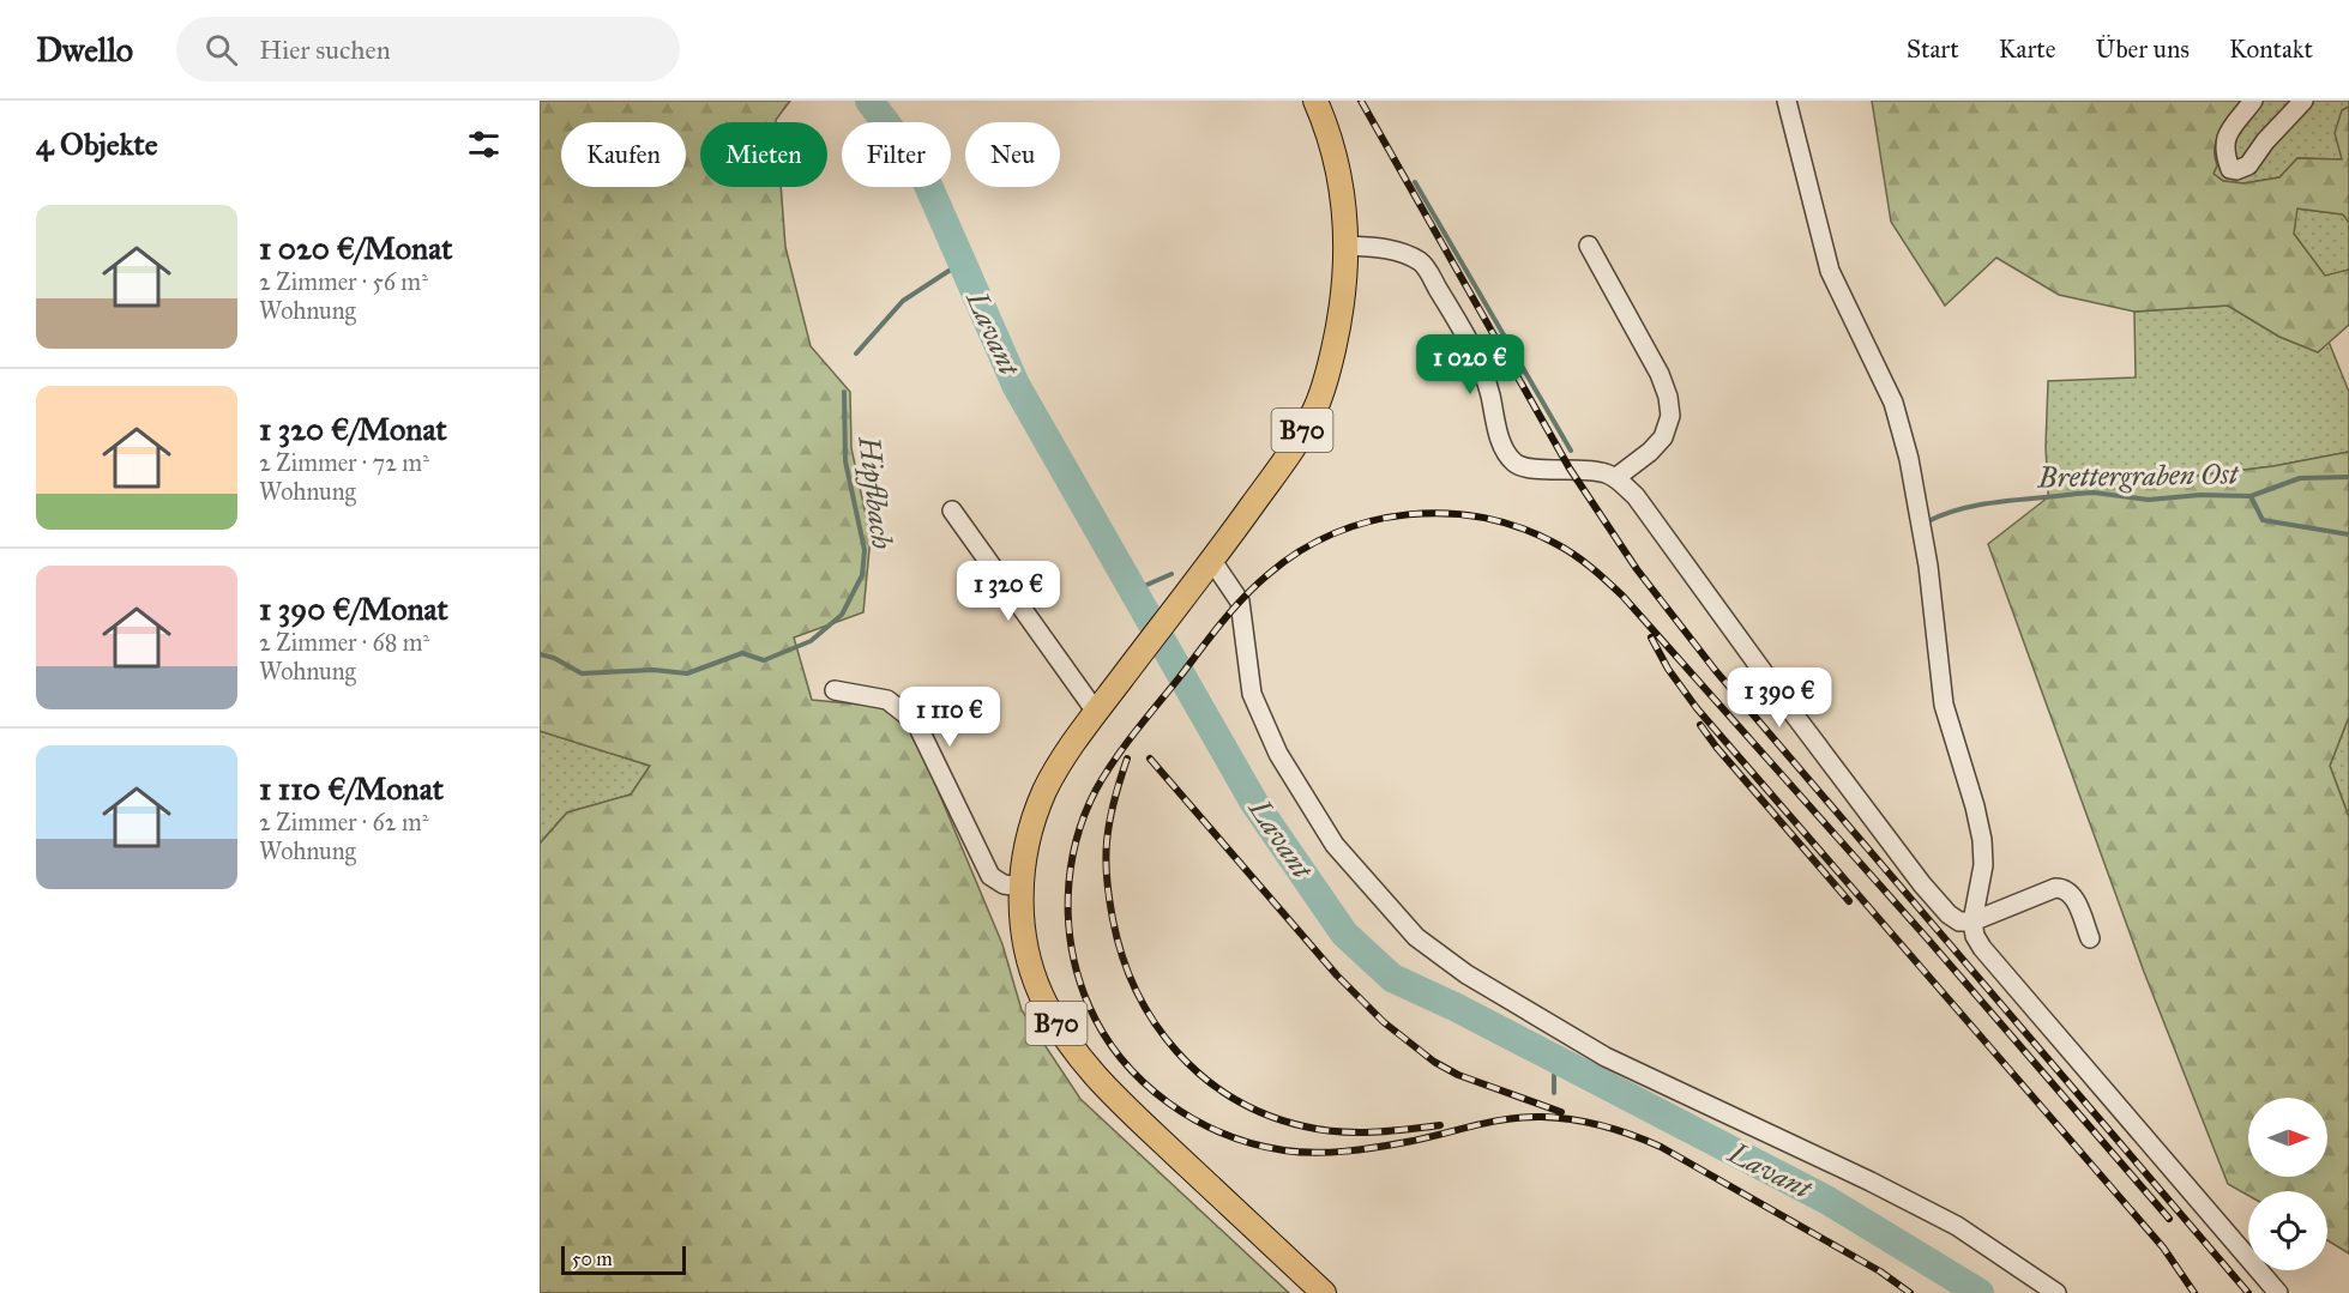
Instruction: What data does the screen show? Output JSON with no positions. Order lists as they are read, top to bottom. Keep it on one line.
{"streets":{"main road":["B70"]},"water":["Lavant","Brettergraben Ost","Hipflbach"],"scale_bar":"50 m","north":"right","page":{"header":"Dwello","search":"Hier suchen","nav":["Start","Karte","Über uns","Kontakt"],"heading":"4 Objekte","chip":["Kaufen","Mieten","Filter","Neu"],"list":[{"name":"1 020 €/Monat","note":"2 Zimmer · 56 m² · Wohnung"},{"name":"1 320 €/Monat","note":"2 Zimmer · 72 m² · Wohnung"},{"name":"1 390 €/Monat","note":"2 Zimmer · 68 m² · Wohnung"},{"name":"1 110 €/Monat","note":"2 Zimmer · 62 m² · Wohnung"}],"price":["1 020 €","1 320 €","1 390 €","1 110 €"],"scale":"50 m"}}
